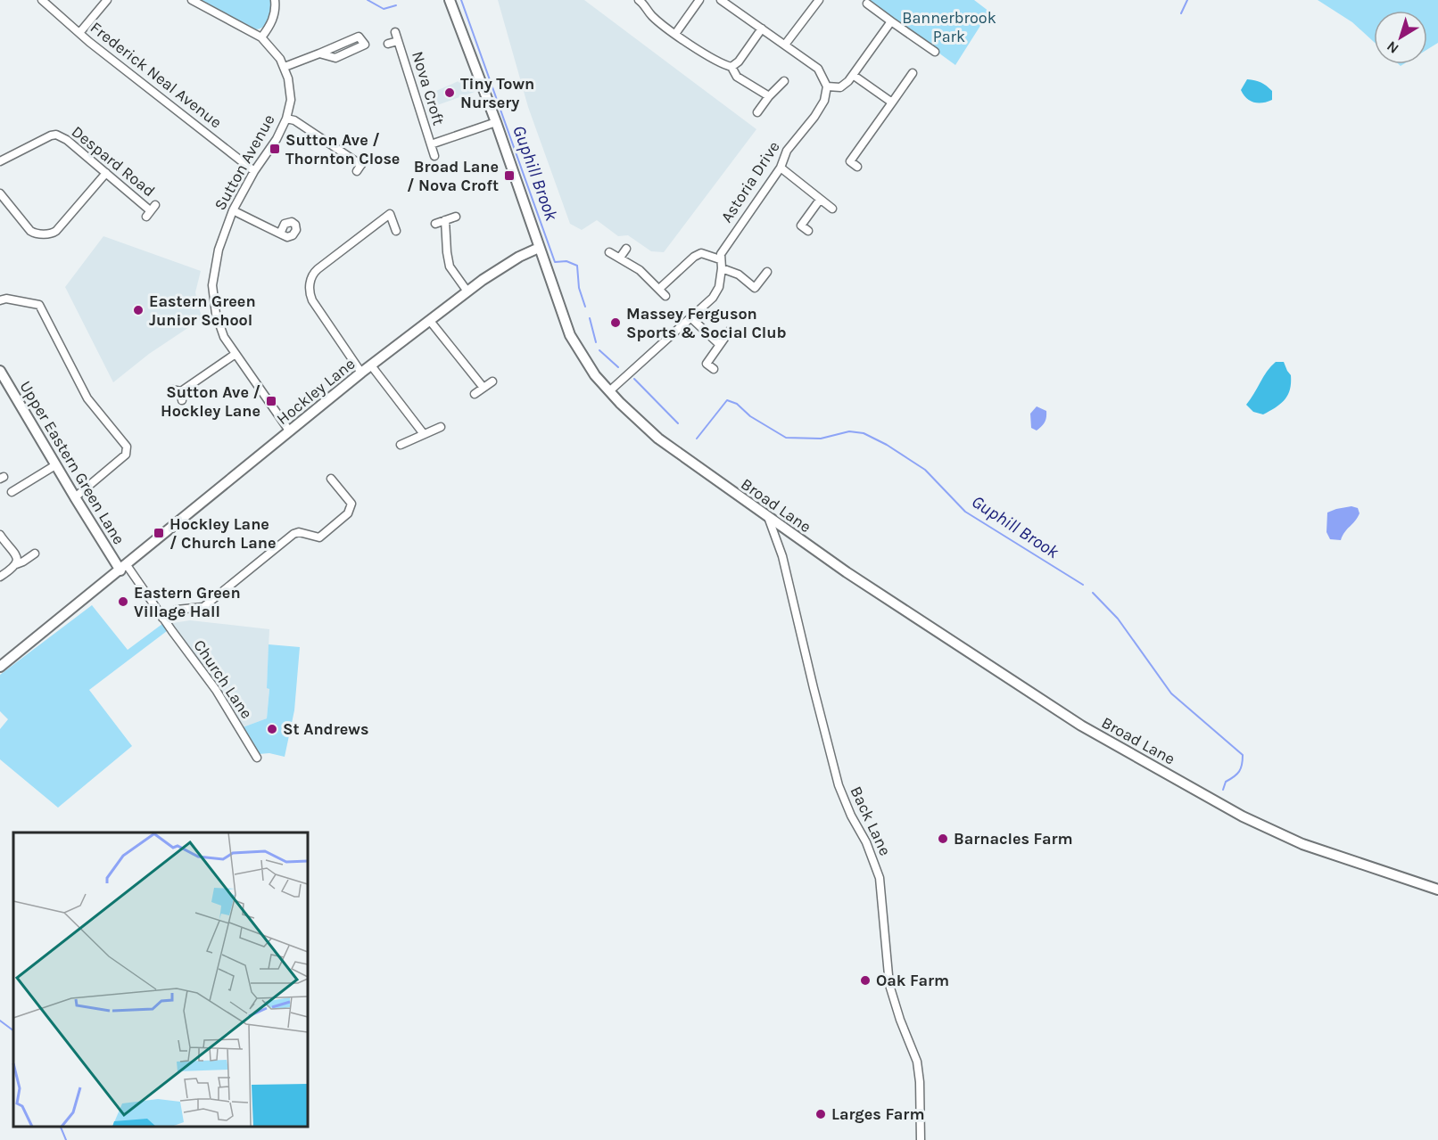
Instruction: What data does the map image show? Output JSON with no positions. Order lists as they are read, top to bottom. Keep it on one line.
{"streets":{"street":["Frederick Neal Avenue","Nova Croft","Despard Road","Sutton Avenue","Astoria Drive","Hockley Lane","Upper Eastern Green Lane","Broad Lane","Church Lane","Back Lane"]},"crossings":[["Frederick Neal Avenue","Sutton Avenue"],["Nova Croft","Broad Lane"],["Sutton Avenue","Hockley Lane"],["Hockley Lane","Upper Eastern Green Lane"],["Hockley Lane","Broad Lane"],["Hockley Lane","Church Lane"],["Upper Eastern Green Lane","Church Lane"],["Broad Lane","Back Lane"]],"water":["Guphill Brook"],"parks":["Bannerbrook Park"],"places":{"other":["Tiny Town Nursery","Eastern Green Junior School","Massey Ferguson Sports & Social Club","Eastern Green Village Hall","St Andrews","Barnacles Farm","Oak Farm","Larges Farm"],"transit":["Sutton Ave / Thornton Close","Broad Lane / Nova Croft","Sutton Ave / Hockley Lane","Hockley Lane / Church Lane"]},"north":"bottom left"}
